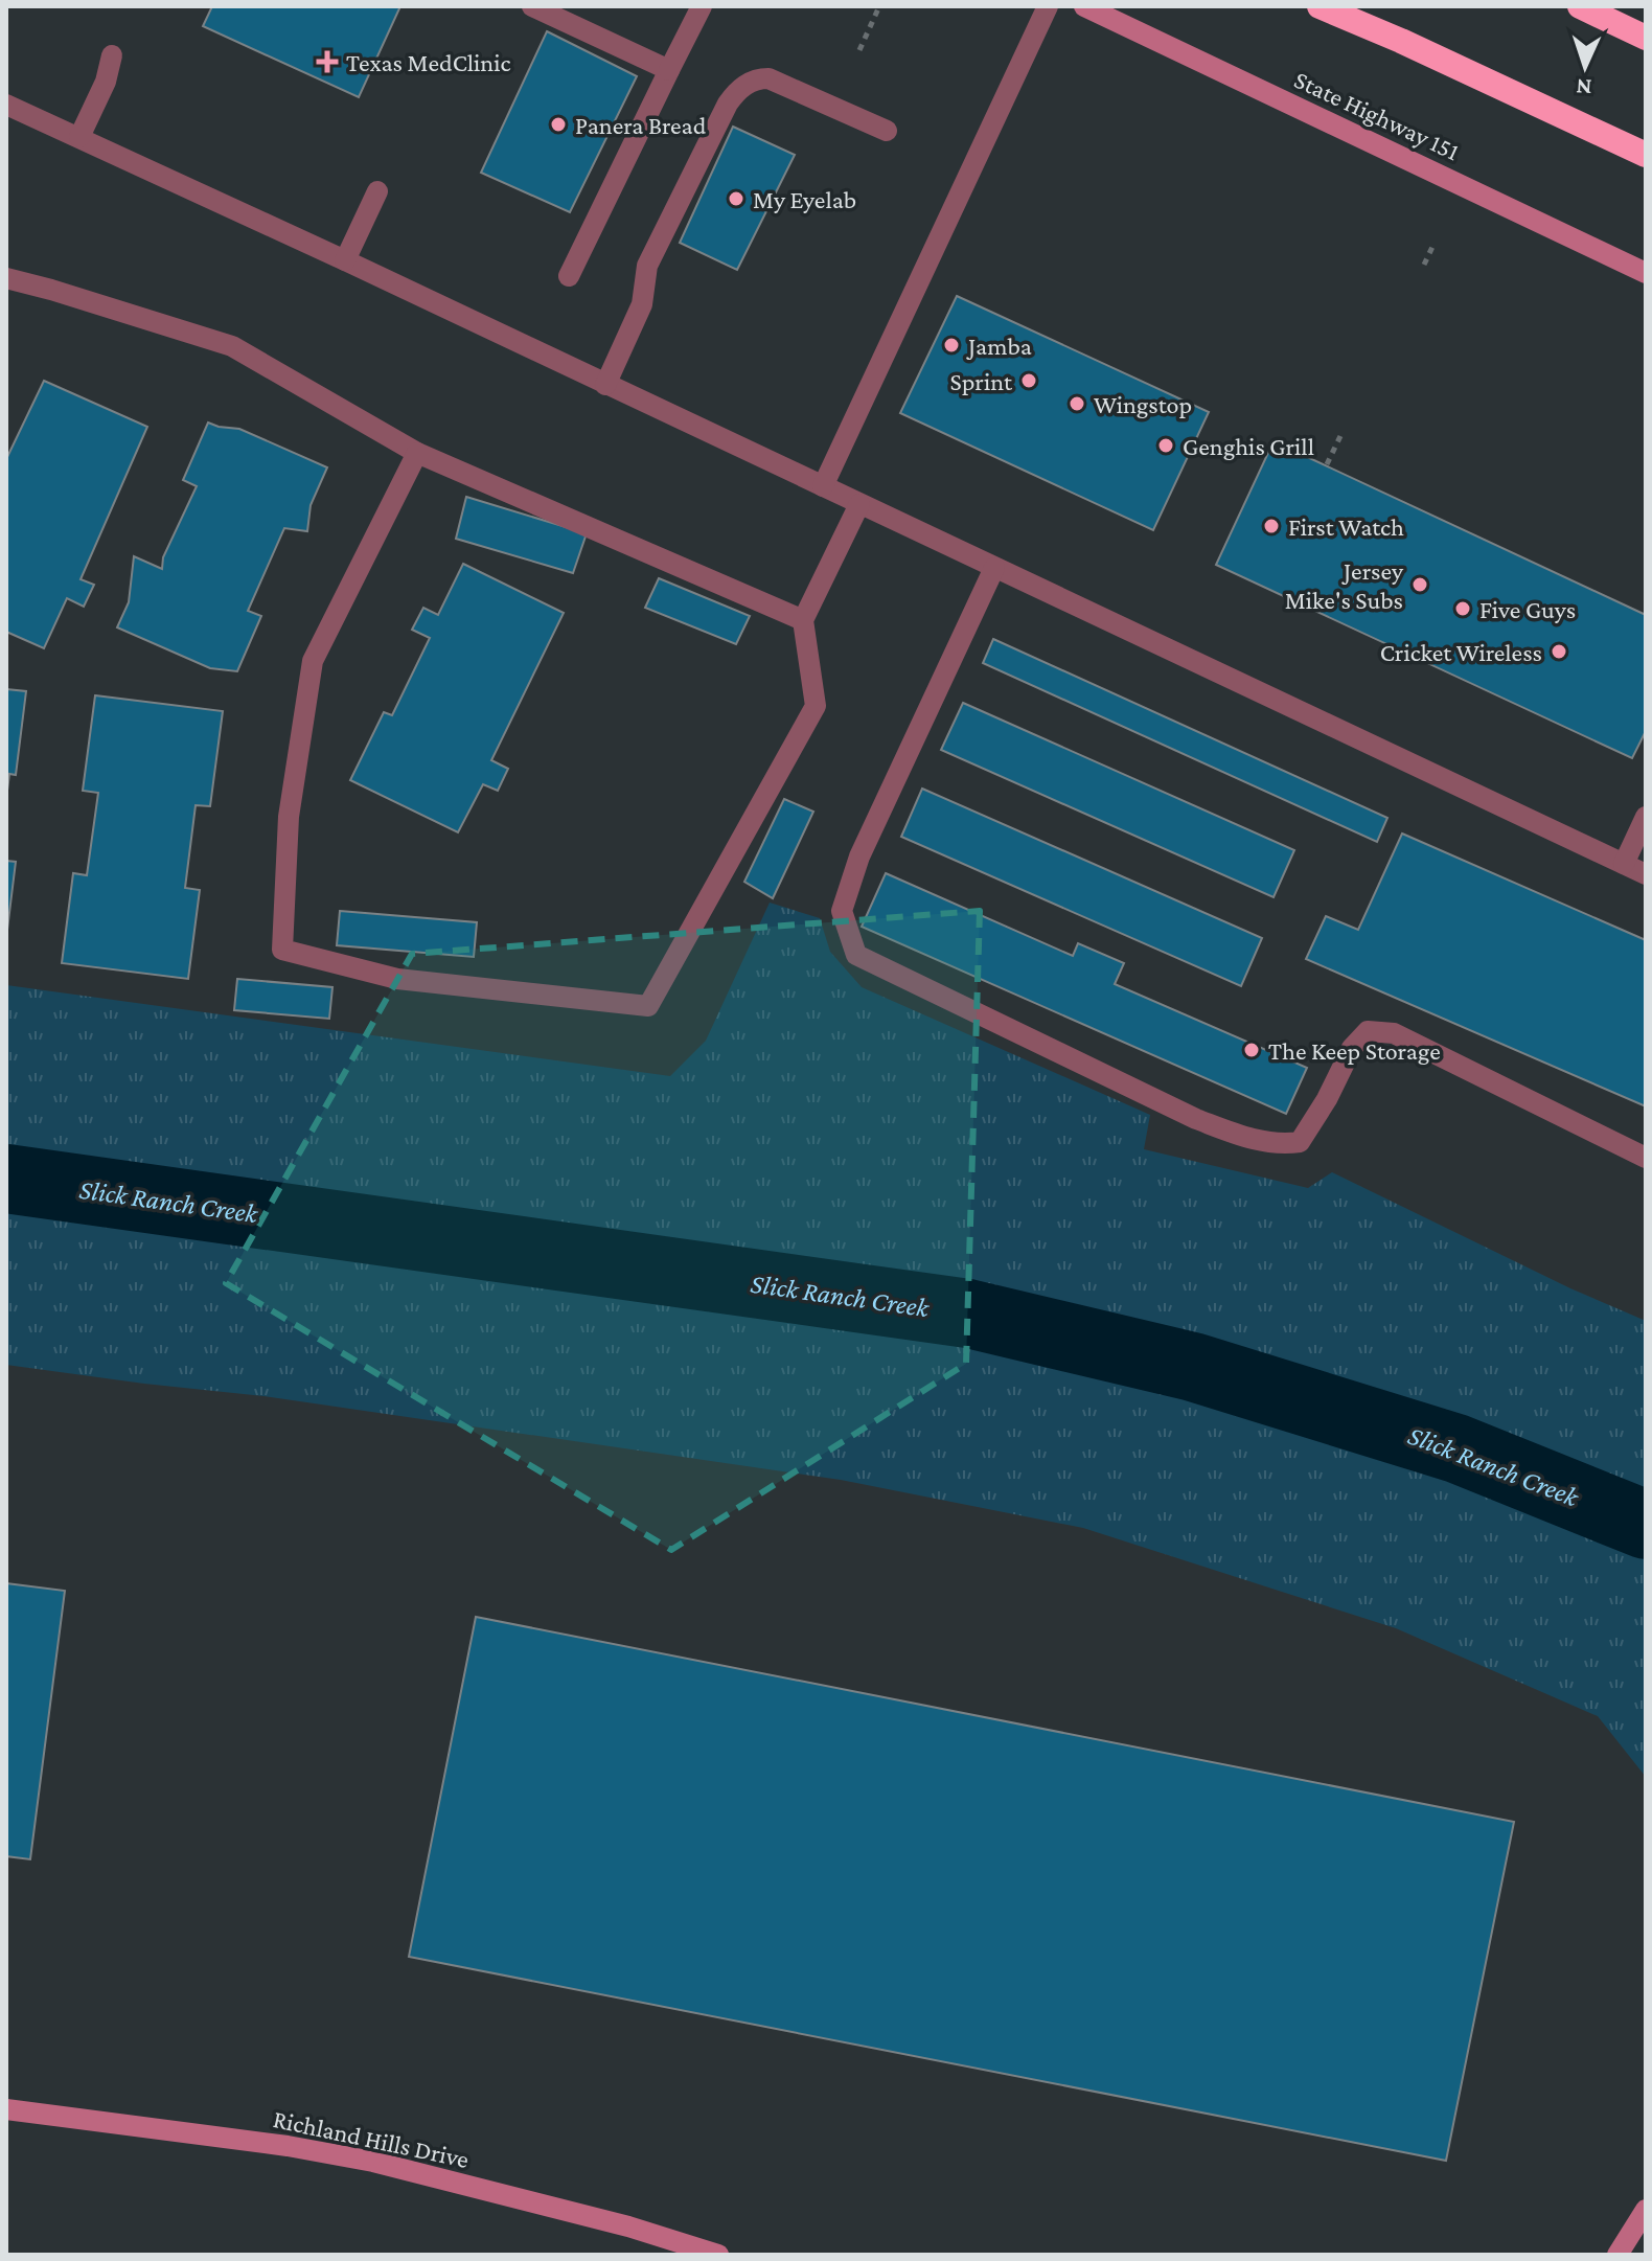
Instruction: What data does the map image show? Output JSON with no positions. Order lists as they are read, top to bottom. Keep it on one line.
{"streets":{"street":["State Highway 151","Richland Hills Drive"]},"water":["Slick Ranch Creek"],"places":{"health":["Texas MedClinic"],"other":["Panera Bread","My Eyelab","Jamba","Sprint","Wingstop","Genghis Grill","First Watch","Jersey Mike's Subs","Five Guys","Cricket Wireless","The Keep Storage"]},"north":"bottom"}
